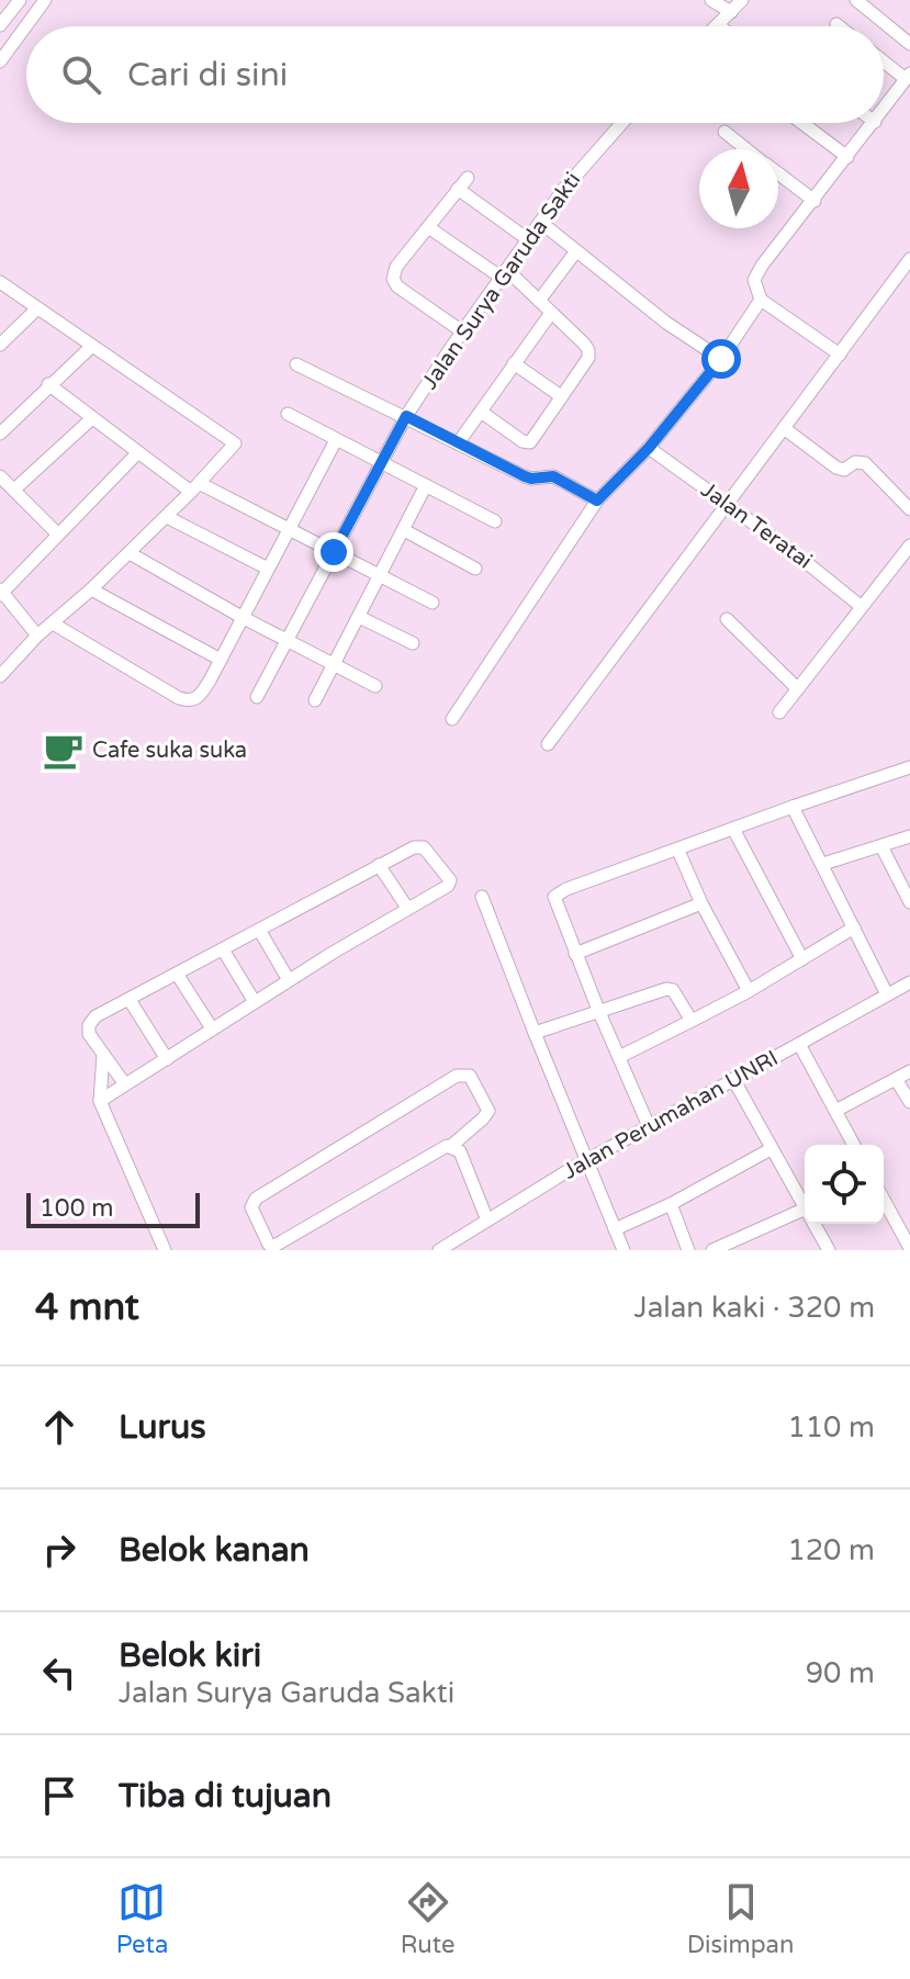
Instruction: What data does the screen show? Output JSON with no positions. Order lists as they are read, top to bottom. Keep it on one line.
{"streets":{"street":["Jalan Surya Garuda Sakti","Jalan Teratai","Jalan Perumahan UNRI"]},"places":{"cafe":["Cafe suka suka"]},"scale_bar":"100 m","north":"top","page":{"search":"Cari di sini","scale":"100 m","heading":["4 mnt","Jalan kaki · 320 m"],"list":[["Lurus","110 m"],["Belok kanan","120 m"],["Belok kiri","Jalan Surya Garuda Sakti","90 m"],"Tiba di tujuan"],"nav":["Peta","Rute","Disimpan"]}}
